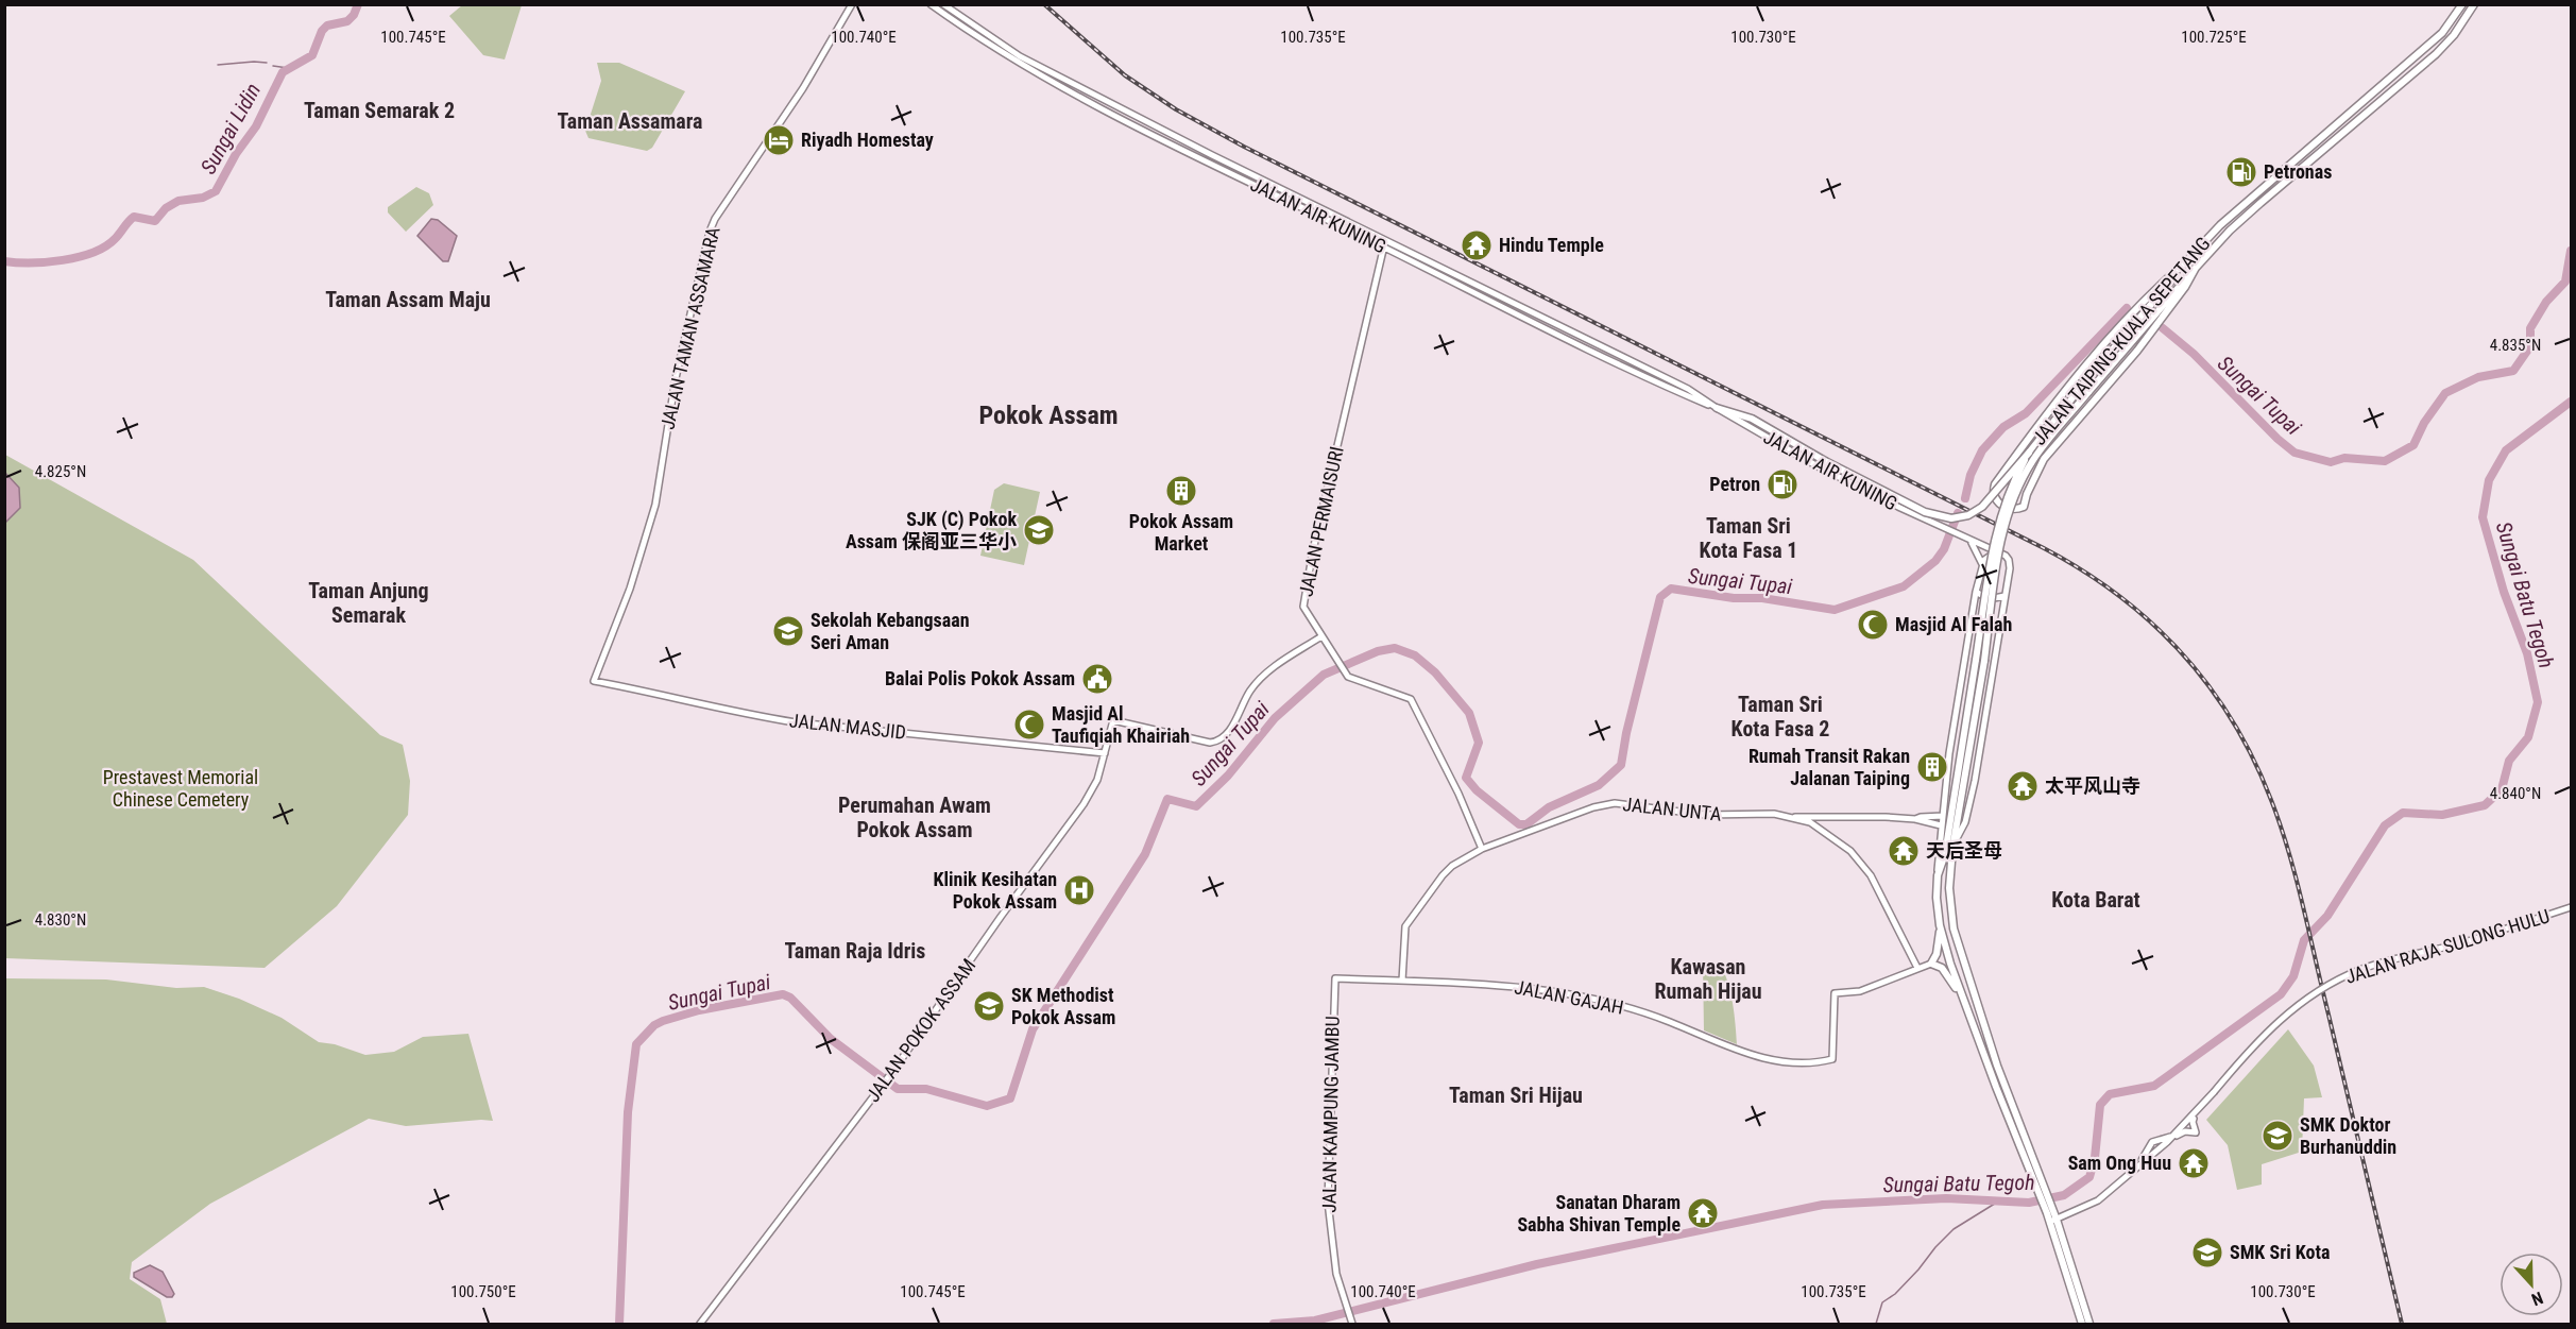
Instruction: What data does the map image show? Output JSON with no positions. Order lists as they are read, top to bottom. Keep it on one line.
{"streets":{"main road":["JALAN TAIPING-KUALA SEPETANG"],"street":["JALAN AIR KUNING","JALAN TAMAN ASSAMARA","JALAN PERMAISURI","JALAN MASJID","JALAN UNTA","JALAN RAJA SULONG HULU","JALAN GAJAH","JALAN POKOK ASSAM","JALAN KAMPUNG JAMBU"]},"crossings":[["JALAN AIR KUNING","JALAN PERMAISURI"],["JALAN TAMAN ASSAMARA","JALAN MASJID"],["JALAN PERMAISURI","JALAN UNTA"],["JALAN PERMAISURI","JALAN POKOK ASSAM"],["JALAN MASJID","JALAN POKOK ASSAM"],["JALAN UNTA","JALAN GAJAH"],["JALAN GAJAH","JALAN KAMPUNG JAMBU"]],"districts":["Taman Semarak 2","Taman Assamara","Taman Assam Maju","Pokok Assam","Taman Sri Kota Fasa 1","Taman Anjung Semarak","Taman Sri Kota Fasa 2","Perumahan Awam Pokok Assam","Kota Barat","Taman Raja Idris","Kawasan Rumah Hijau","Taman Sri Hijau"],"water":["Sungai Lidin","Sungai Tupai","Sungai Batu Tegoh"],"parks":["Prestavest Memorial Chinese Cemetery"],"places":{"hotel":["Riyadh Homestay"],"fuel station":["Petronas","Petron"],"temple":["Hindu Temple","太平风山寺","天后圣母","Sam Ong Huu","Sanatan Dharam Sabha Shivan Temple"],"building":["Pokok Assam Market","Rumah Transit Rakan Jalanan Taiping"],"school or university":["SJK (C) Pokok Assam 保阁亚三华小","Sekolah Kebangsaan Seri Aman","SK Methodist Pokok Assam","SMK Doktor Burhanuddin","SMK Sri Kota"],"mosque":["Masjid Al Falah","Masjid Al Taufiqiah Khairiah"],"public building":["Balai Polis Pokok Assam"],"hospital":["Klinik Kesihatan Pokok Assam"]},"north":"bottom","coordinates":["100.745°E","100.740°E","100.735°E","100.730°E","100.725°E","4.835°N","4.825°N","4.840°N","4.830°N","100.750°E"]}
